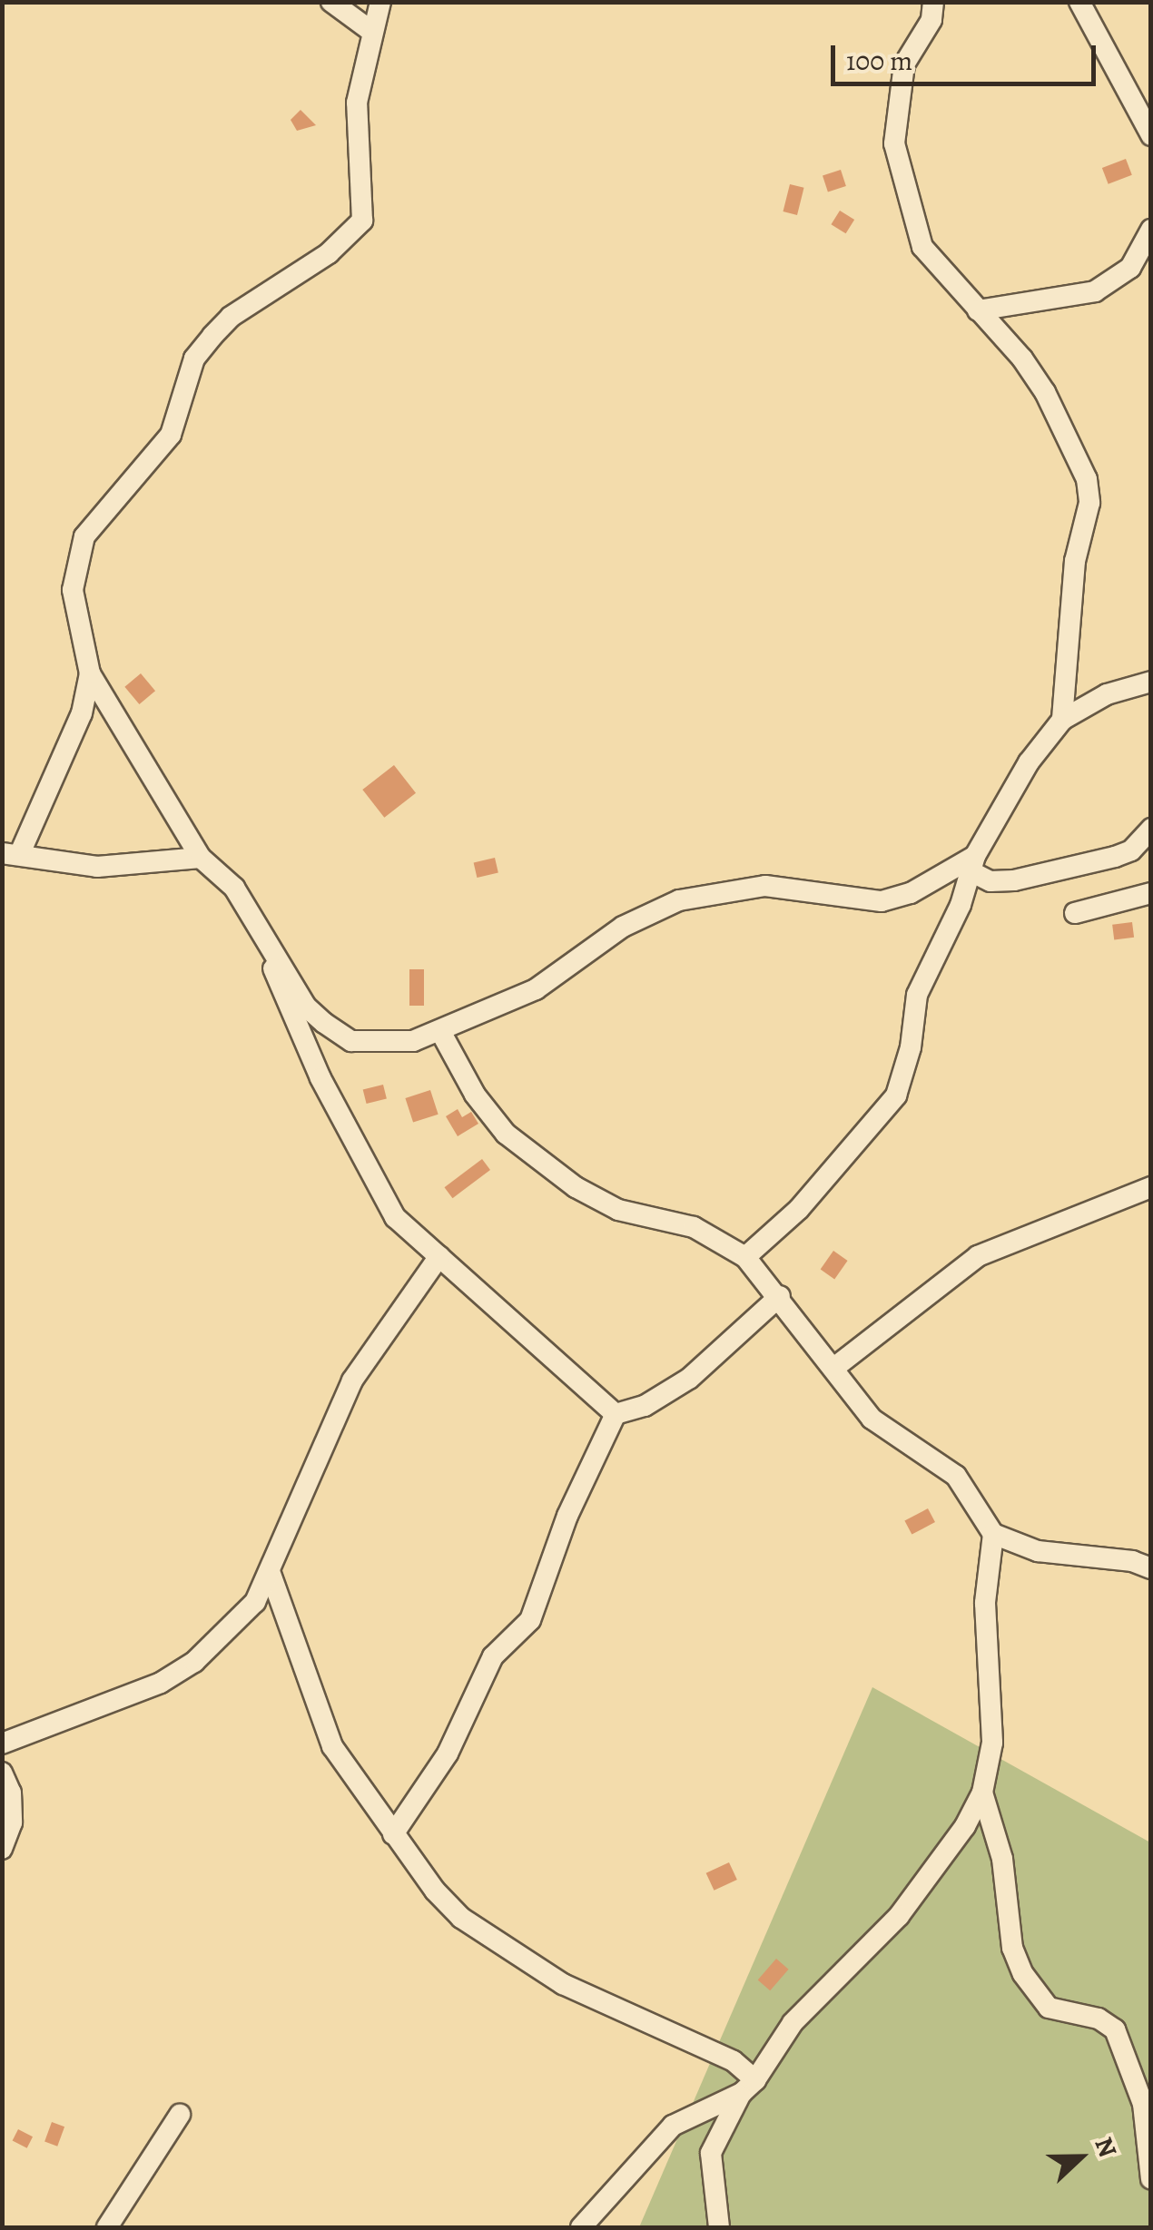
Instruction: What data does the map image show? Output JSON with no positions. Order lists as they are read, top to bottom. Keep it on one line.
{"scale_bar":"100 m","north":"right"}
